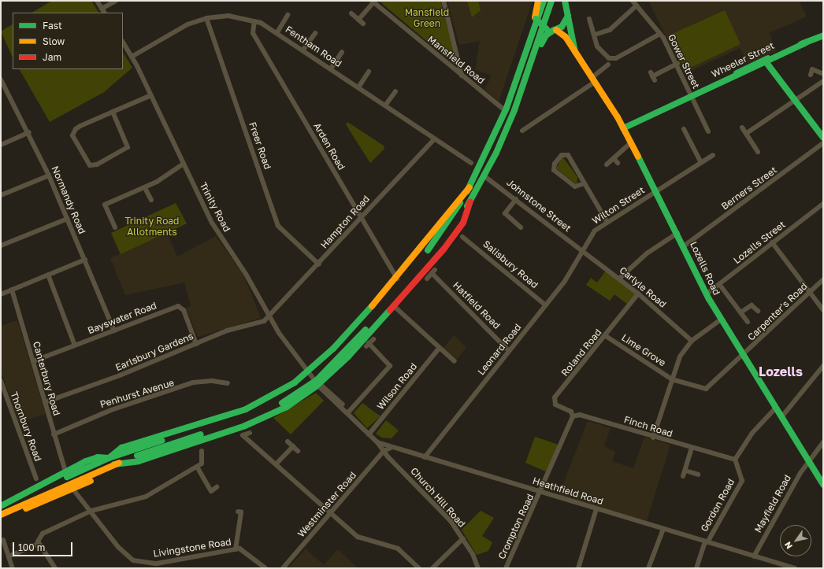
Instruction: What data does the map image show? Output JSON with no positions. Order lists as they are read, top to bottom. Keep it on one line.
{"streets":{"main road":["Wheeler Street","Lozells Road"],"street":["Fentham Road","Mansfield Road","Gower Street","Freer Road","Arden Road","Berners Street","Normandy Road","Johnstone Street","Wilton Street","Trinity Road","Hampton Road","Lozells Street","Salisbury Road","Carlyle Road","Hatfield Road","Carpenter's Road","Bayswater Road","Leonard Road","Lime Grove","Earlsbury Gardens","Roland Road","Canterbury Road","Wilson Road","Penhurst Avenue","Thornbury Road","Finch Road","Heathfield Road","Church Hill Road","Mayfield Road","Westminster Road","Gordon Road","Crompton Road","Livingstone Road"]},"crossings":[["Fentham Road","Freer Road"],["Fentham Road","Arden Road"],["Fentham Road","Trinity Road"],["Fentham Road","Hampton Road"],["Wheeler Street","Gower Street"],["Wheeler Street","Lozells Road"],["Freer Road","Hampton Road"],["Arden Road","Hampton Road"],["Berners Street","Lozells Road"],["Normandy Road","Bayswater Road"],["Johnstone Street","Wilton Street"],["Johnstone Street","Carlyle Road"],["Johnstone Street","Leonard Road"],["Wilton Street","Lozells Road"],["Wilton Street","Carlyle Road"],["Wilton Street","Leonard Road"],["Trinity Road","Hampton Road"],["Trinity Road","Earlsbury Gardens"],["Trinity Road","Heathfield Road"],["Hampton Road","Earlsbury Gardens"],["Lozells Street","Lozells Road"],["Salisbury Road","Leonard Road"],["Lozells Road","Carpenter's Road"],["Lozells Road","Mayfield Road"],["Carlyle Road","Leonard Road"],["Carlyle Road","Roland Road"],["Hatfield Road","Leonard Road"],["Carpenter's Road","Lime Grove"],["Bayswater Road","Earlsbury Gardens"],["Bayswater Road","Canterbury Road"],["Leonard Road","Heathfield Road"],["Lime Grove","Roland Road"],["Earlsbury Gardens","Canterbury Road"],["Roland Road","Finch Road"],["Canterbury Road","Penhurst Avenue"],["Wilson Road","Heathfield Road"],["Finch Road","Gordon Road"],["Heathfield Road","Mayfield Road"],["Heathfield Road","Westminster Road"],["Heathfield Road","Gordon Road"],["Heathfield Road","Crompton Road"],["Church Hill Road","Westminster Road"]],"districts":["Lozells"],"parks":["Mansfield Green","Trinity Road Allotments"],"legend":["Fast","Slow","Jam"],"scale_bar":"100 m","north":"bottom left"}
